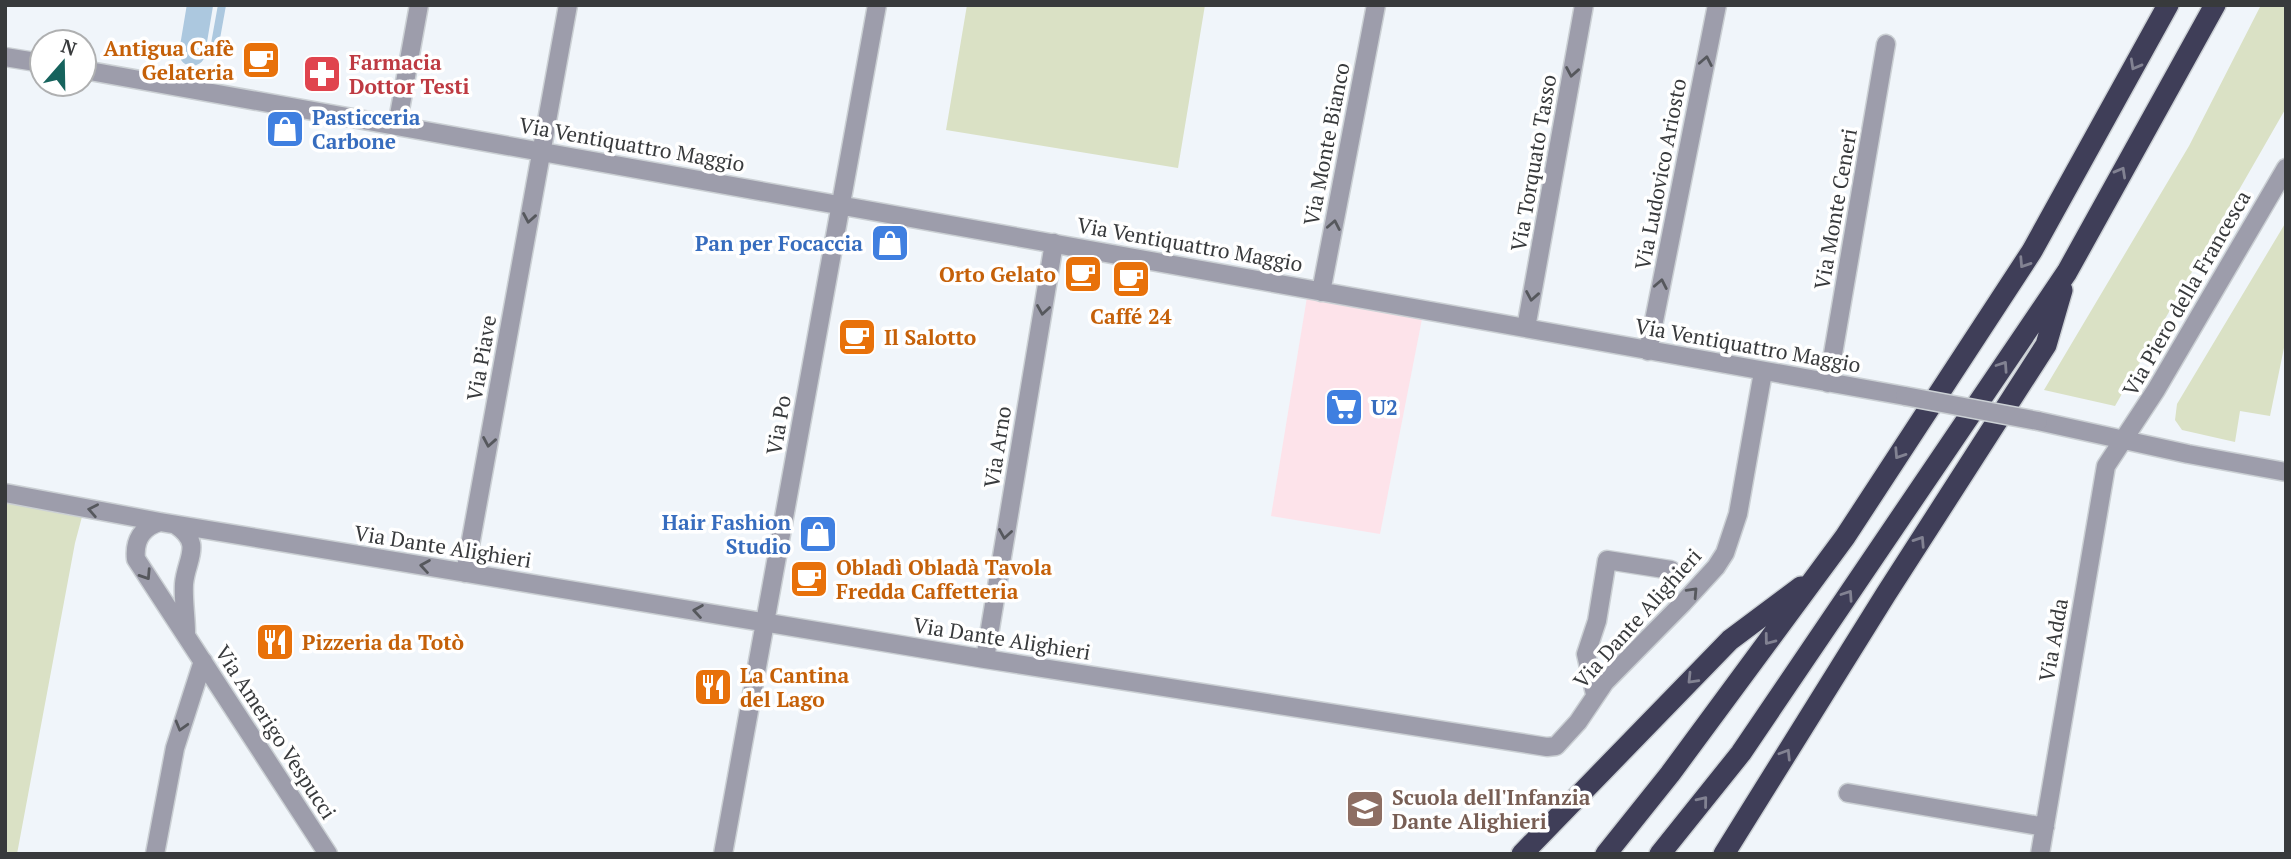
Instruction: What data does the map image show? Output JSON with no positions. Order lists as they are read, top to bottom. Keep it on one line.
{"streets":{"street":["Via Ventiquattro Maggio","Via Monte Bianco","Via Torquato Tasso","Via Ludovico Ariosto","Via Monte Ceneri","Via Piero della Francesca","Via Piave","Via Po","Via Arno","Via Dante Alighieri","Via Adda","Via Amerigo Vespucci"]},"crossings":[["Via Ventiquattro Maggio","Via Monte Bianco"],["Via Ventiquattro Maggio","Via Torquato Tasso"],["Via Ventiquattro Maggio","Via Ludovico Ariosto"],["Via Ventiquattro Maggio","Via Monte Ceneri"],["Via Ventiquattro Maggio","Via Piero della Francesca"],["Via Ventiquattro Maggio","Via Piave"],["Via Ventiquattro Maggio","Via Po"],["Via Ventiquattro Maggio","Via Arno"],["Via Ventiquattro Maggio","Via Dante Alighieri"],["Via Ventiquattro Maggio","Via Adda"],["Via Piero della Francesca","Via Adda"],["Via Piave","Via Dante Alighieri"],["Via Po","Via Dante Alighieri"],["Via Arno","Via Dante Alighieri"],["Via Dante Alighieri","Via Amerigo Vespucci"]],"one_way":["Via Monte Bianco","Via Torquato Tasso","Via Ludovico Ariosto","Via Piave","Via Arno"],"places":{"cafe":["Antigua Cafè Gelateria","Orto Gelato","Caffé 24","Il Salotto","Obladì Obladà Tavola Fredda Caffetteria"],"pharmacy":["Farmacia Dottor Testi"],"shop":["Pasticceria Carbone","Pan per Focaccia","Hair Fashion Studio"],"supermarket":["U2"],"restaurant":["Pizzeria da Totò","La Cantina del Lago"],"school or university":["Scuola dell'Infanzia Dante Alighieri"]},"north":"top"}
